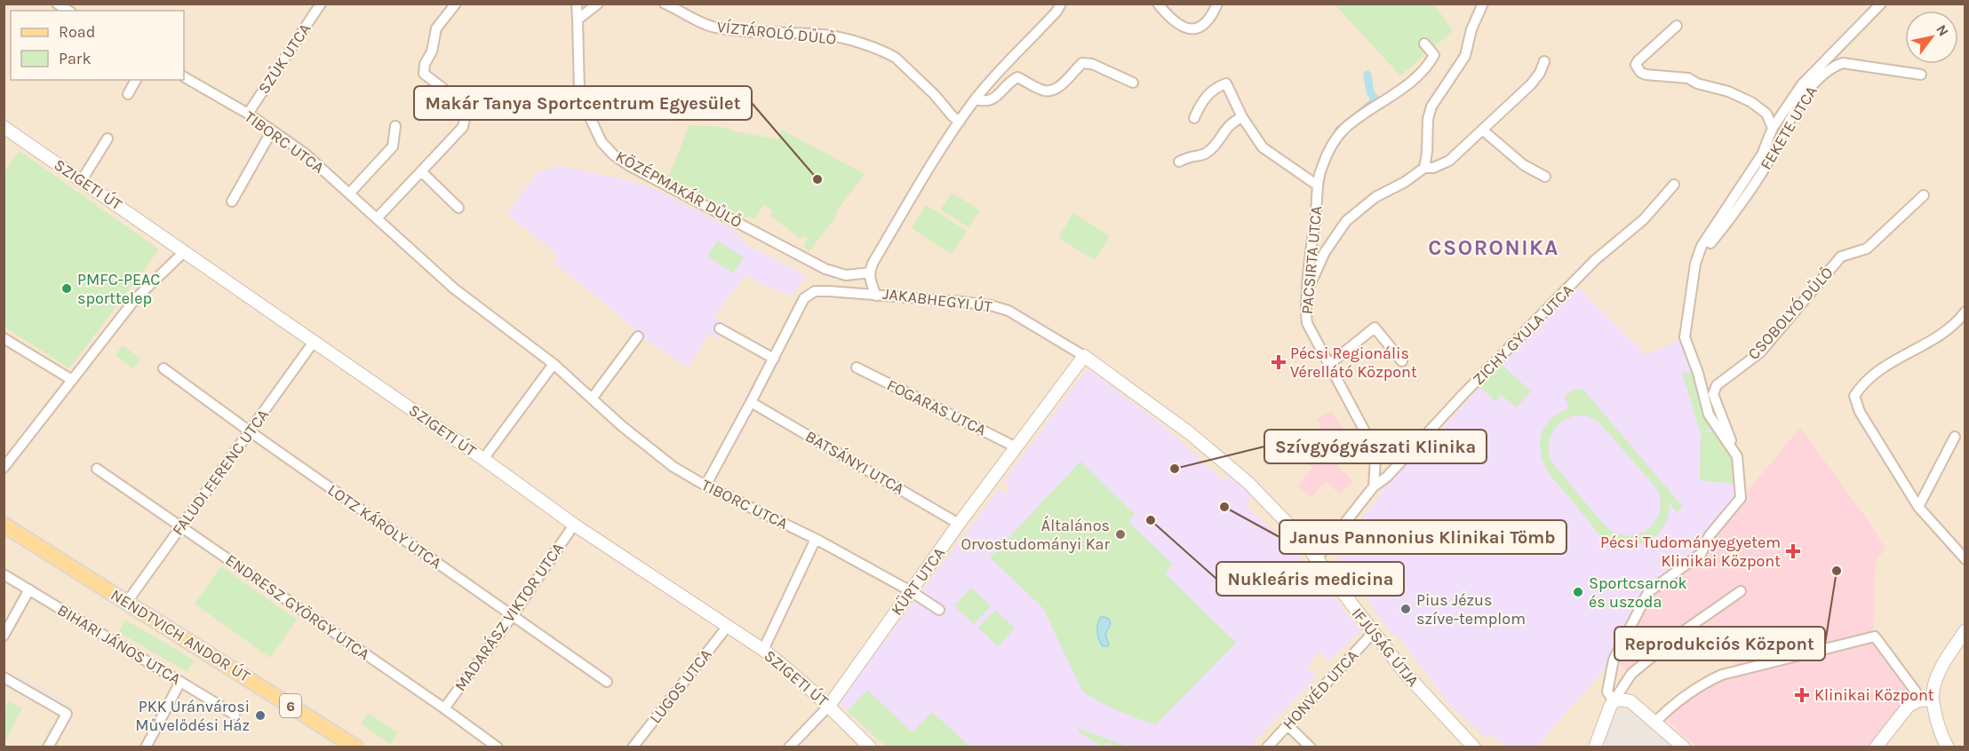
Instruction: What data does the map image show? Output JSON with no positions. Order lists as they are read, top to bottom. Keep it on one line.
{"streets":{"main road":["NENDTVICH ANDOR ÚT","6"],"street":["VÍZTÁROLÓ DŰLŐ","SZŰK UTCA","FEKETE UTCA","TIBORC UTCA","SZIGETI ÚT","KÖZÉPMAKÁR DŰLŐ","PACSIRTA UTCA","JAKABHEGYI ÚT","CSOBOLYÓ DŰLŐ","ZICHY GYULA UTCA","FOGARAS UTCA","BATSÁNYI UTCA","FALUDI FERENC UTCA","LOTZ KÁROLY UTCA","KÜRT UTCA","ENDRESZ GYÖRGY UTCA","MADARÁSZ VIKTOR UTCA","BIHARI JÁNOS UTCA","IFJÚSÁG ÚTJA","LUGOS UTCA","HONVÉD UTCA"]},"crossings":[["VÍZTÁROLÓ DŰLŐ","JAKABHEGYI ÚT"],["SZŰK UTCA","TIBORC UTCA"],["FEKETE UTCA","CSOBOLYÓ DŰLŐ"],["TIBORC UTCA","KÜRT UTCA"],["SZIGETI ÚT","FALUDI FERENC UTCA"],["SZIGETI ÚT","KÜRT UTCA"],["SZIGETI ÚT","MADARÁSZ VIKTOR UTCA"],["SZIGETI ÚT","LUGOS UTCA"],["KÖZÉPMAKÁR DŰLŐ","JAKABHEGYI ÚT"],["PACSIRTA UTCA","ZICHY GYULA UTCA"],["JAKABHEGYI ÚT","KÜRT UTCA"],["JAKABHEGYI ÚT","IFJÚSÁG ÚTJA"],["FOGARAS UTCA","KÜRT UTCA"],["BATSÁNYI UTCA","KÜRT UTCA"],["FALUDI FERENC UTCA","LOTZ KÁROLY UTCA"],["FALUDI FERENC UTCA","ENDRESZ GYÖRGY UTCA"],["FALUDI FERENC UTCA","NENDTVICH ANDOR ÚT"],["LOTZ KÁROLY UTCA","MADARÁSZ VIKTOR UTCA"],["KÜRT UTCA","IFJÚSÁG ÚTJA"],["ENDRESZ GYÖRGY UTCA","MADARÁSZ VIKTOR UTCA"],["IFJÚSÁG ÚTJA","HONVÉD UTCA"]],"districts":["CSORONIKA"],"places":{"other":["Makár Tanya Sportcentrum Egyesület","PMFC-PEAC sporttelep","Szívgyógyászati Klinika","Janus Pannonius Klinikai Tömb","Nukleáris medicina","Általános Orvostudományi Kar","Reprodukciós Központ","Sportcsarnok és uszoda","Pius Jézus szíve-templom","PKK Uránvárosi Művelődési Ház"],"health":["Pécsi Regionális Vérellátó Központ","Pécsi Tudományegyetem Klinikai Központ","Klinikai Központ"]},"legend":["Road","Park"],"north":"top right"}
